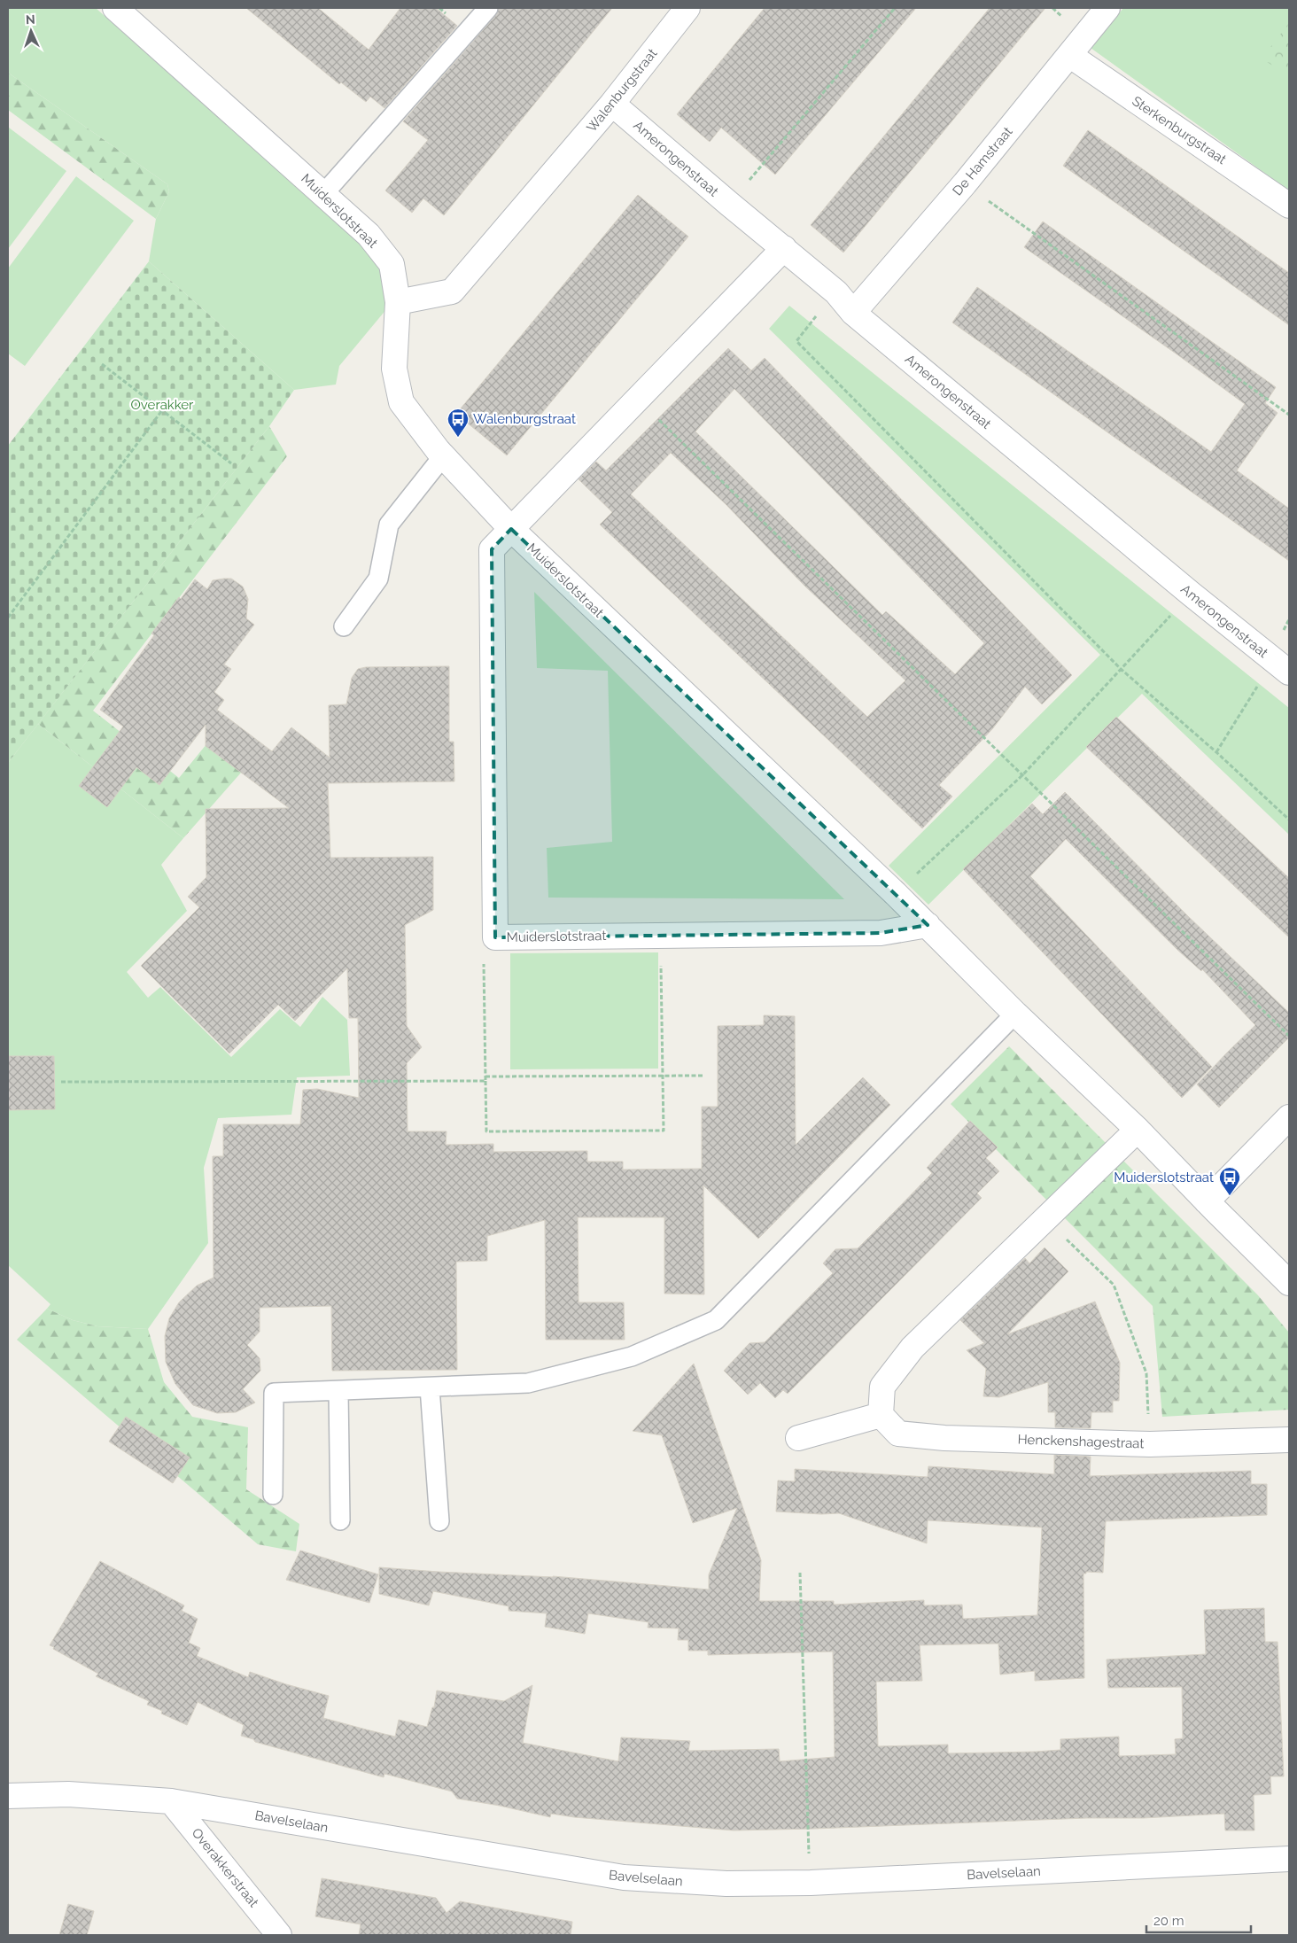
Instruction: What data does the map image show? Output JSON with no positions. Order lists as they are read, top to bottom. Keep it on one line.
{"streets":{"street":["Walenburgstraat","Sterkenburgstraat","Amerongenstraat","De Hamstraat","Muiderslotstraat","Henckenshagestraat","Bavelselaan","Overakkerstraat"]},"crossings":[["Walenburgstraat","Amerongenstraat"],["Walenburgstraat","Muiderslotstraat"],["Sterkenburgstraat","De Hamstraat"],["Amerongenstraat","De Hamstraat"],["Amerongenstraat","Muiderslotstraat"],["Bavelselaan","Overakkerstraat"]],"parks":["Overakker"],"places":{"bus stop":["Walenburgstraat","Muiderslotstraat"]},"scale_bar":"20 m","north":"top"}
